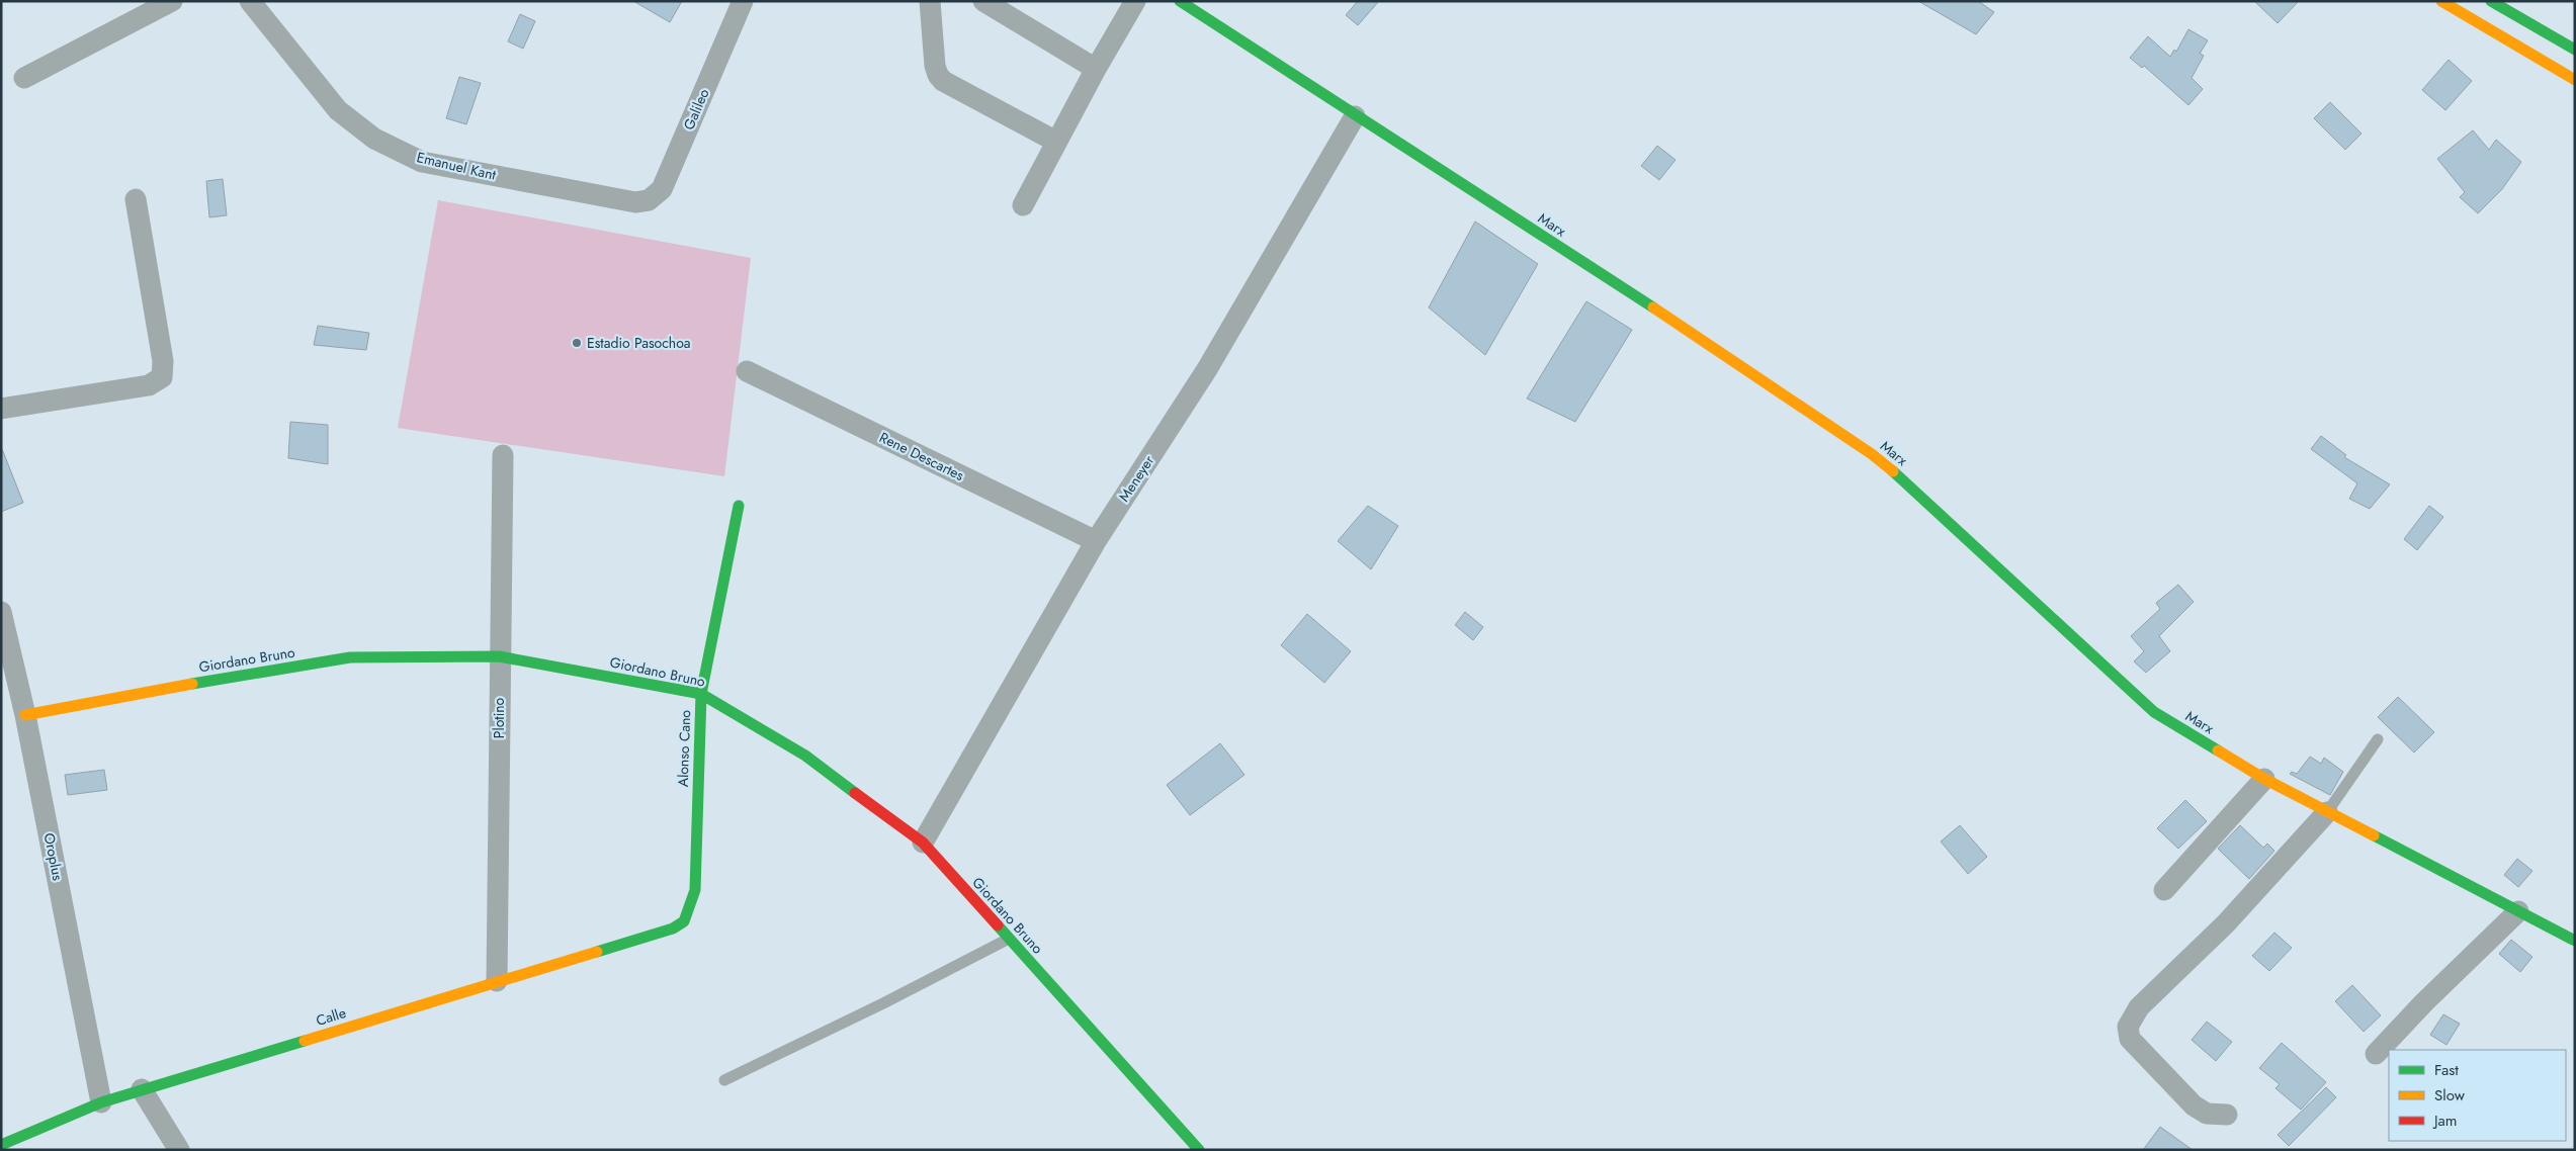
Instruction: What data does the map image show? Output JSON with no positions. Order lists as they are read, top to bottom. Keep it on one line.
{"streets":{"street":["Galileo","Emanuel Kant","Marx","Rene Descartes","Meneyer","Giordano Bruno","Plotino","Alonso Cano","Oroplus","Calle"]},"crossings":[["Galileo","Emanuel Kant"],["Marx","Meneyer"],["Rene Descartes","Meneyer"],["Meneyer","Giordano Bruno"],["Giordano Bruno","Plotino"],["Giordano Bruno","Alonso Cano"],["Giordano Bruno","Oroplus"],["Plotino","Calle"],["Alonso Cano","Calle"],["Oroplus","Calle"]],"places":["Estadio Pasochoa"],"legend":["Fast","Slow","Jam"]}
